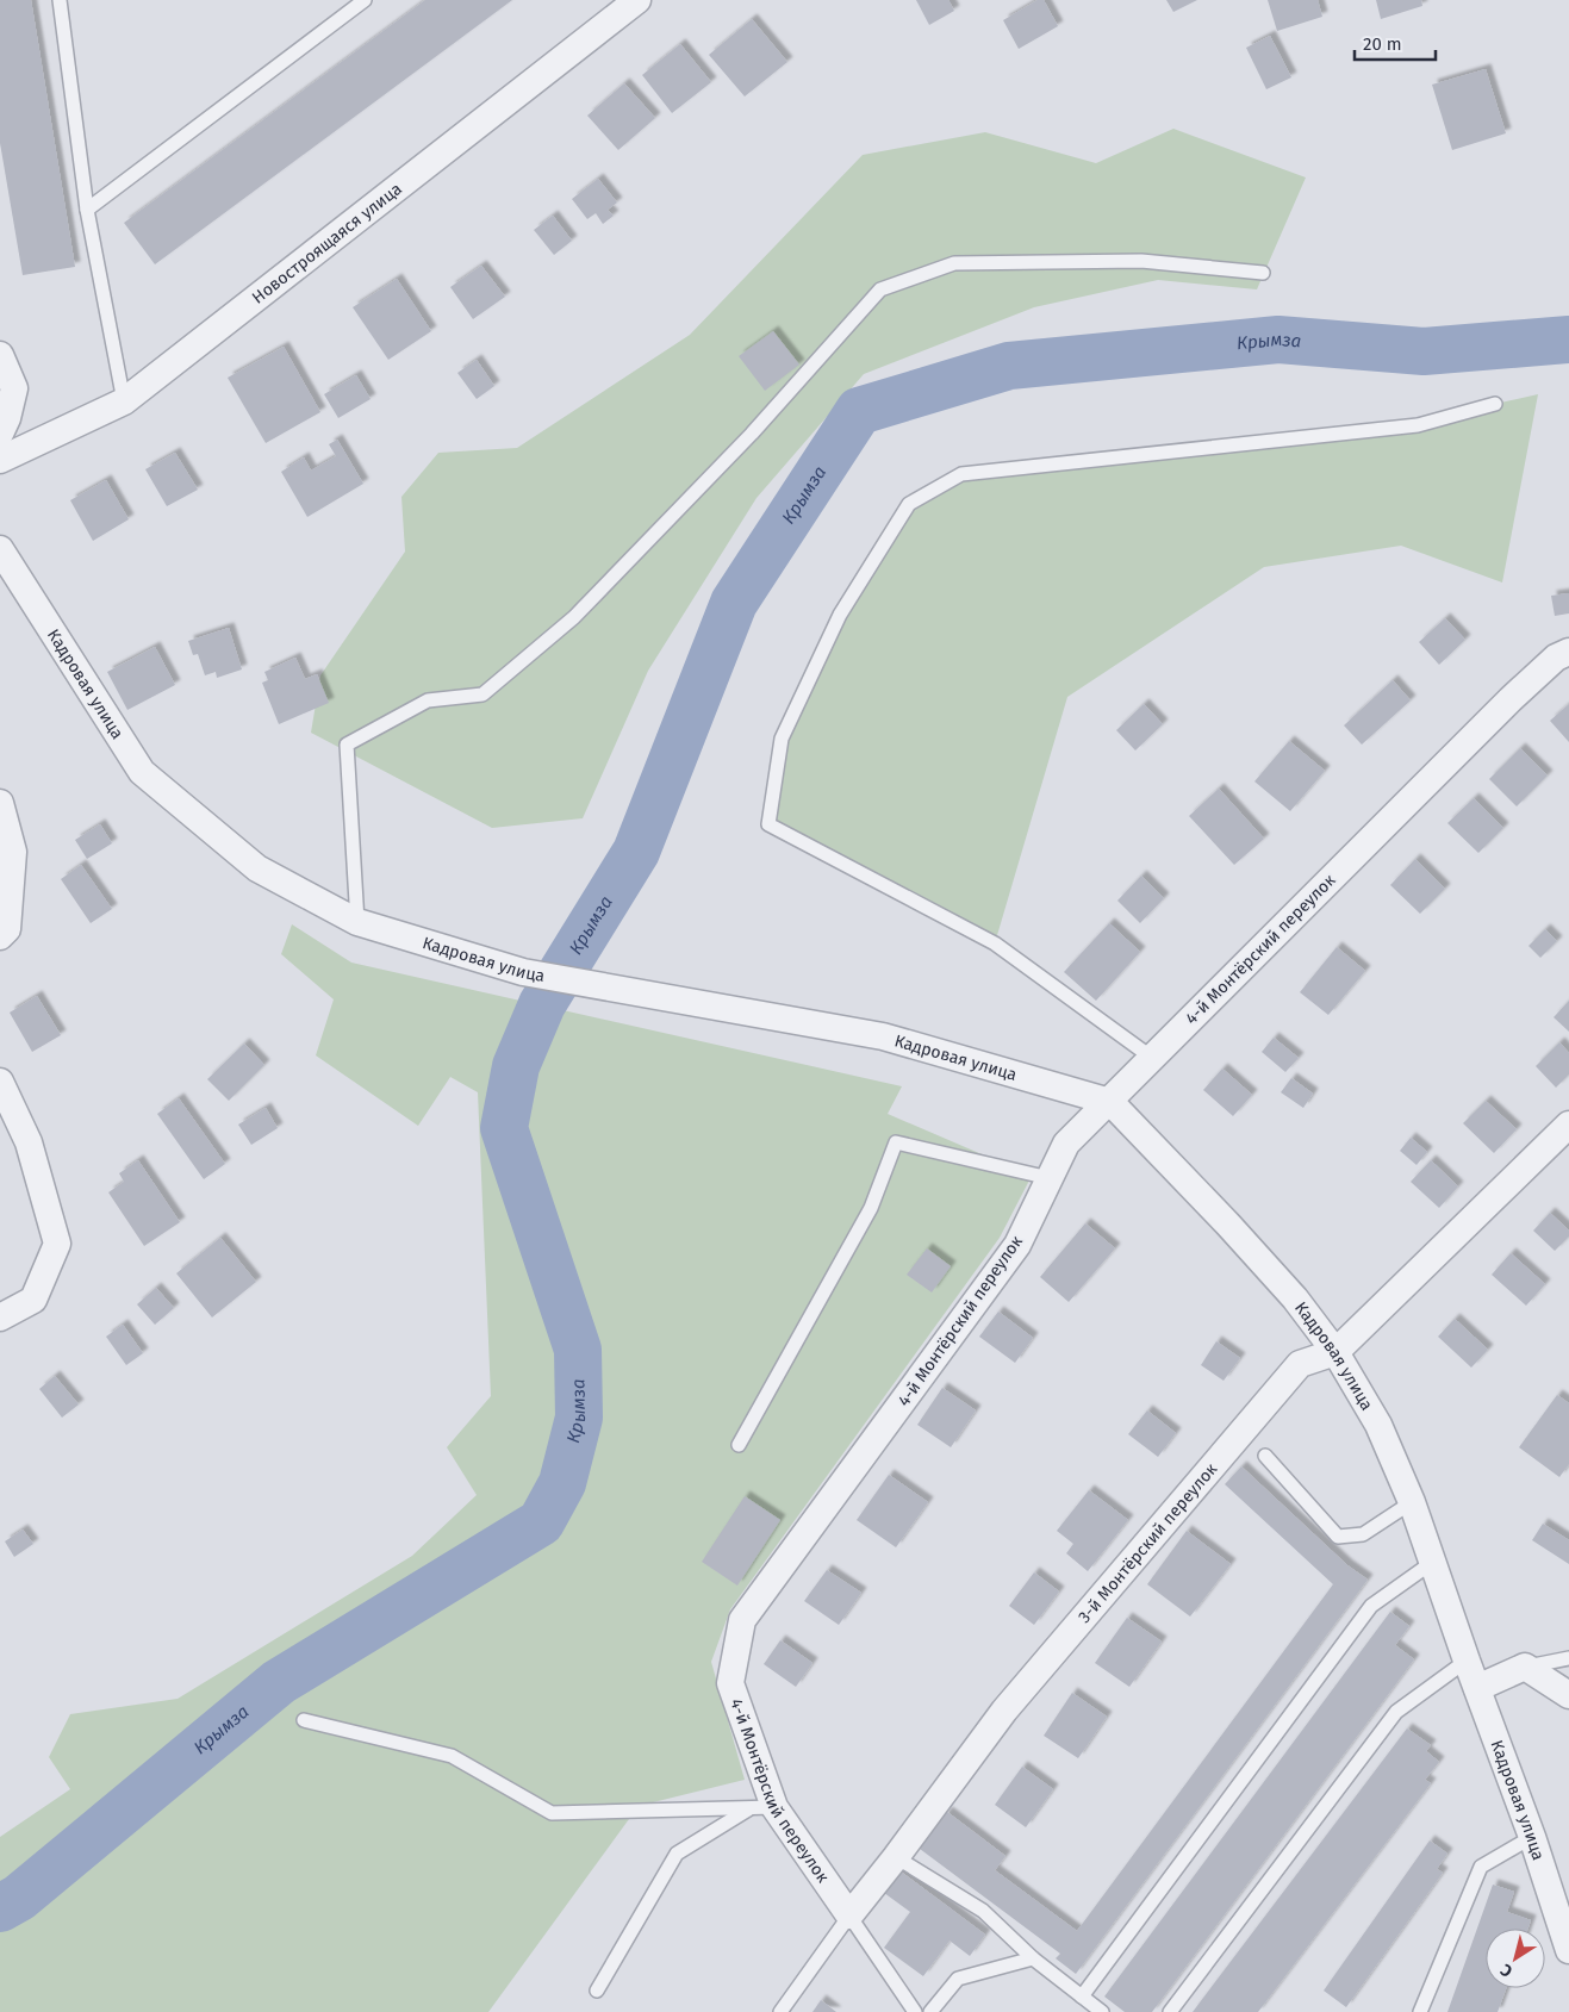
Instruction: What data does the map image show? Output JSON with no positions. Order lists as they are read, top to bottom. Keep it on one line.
{"streets":{"street":["Новостроящаяся улица","Кадровая улица","4-й Монтёрский переулок","3-й Монтёрский переулок"]},"crossings":[["Кадровая улица","4-й Монтёрский переулок"],["Кадровая улица","3-й Монтёрский переулок"],["4-й Монтёрский переулок","3-й Монтёрский переулок"]],"water":["Крымза"],"scale_bar":"20 m","north":"bottom left"}
